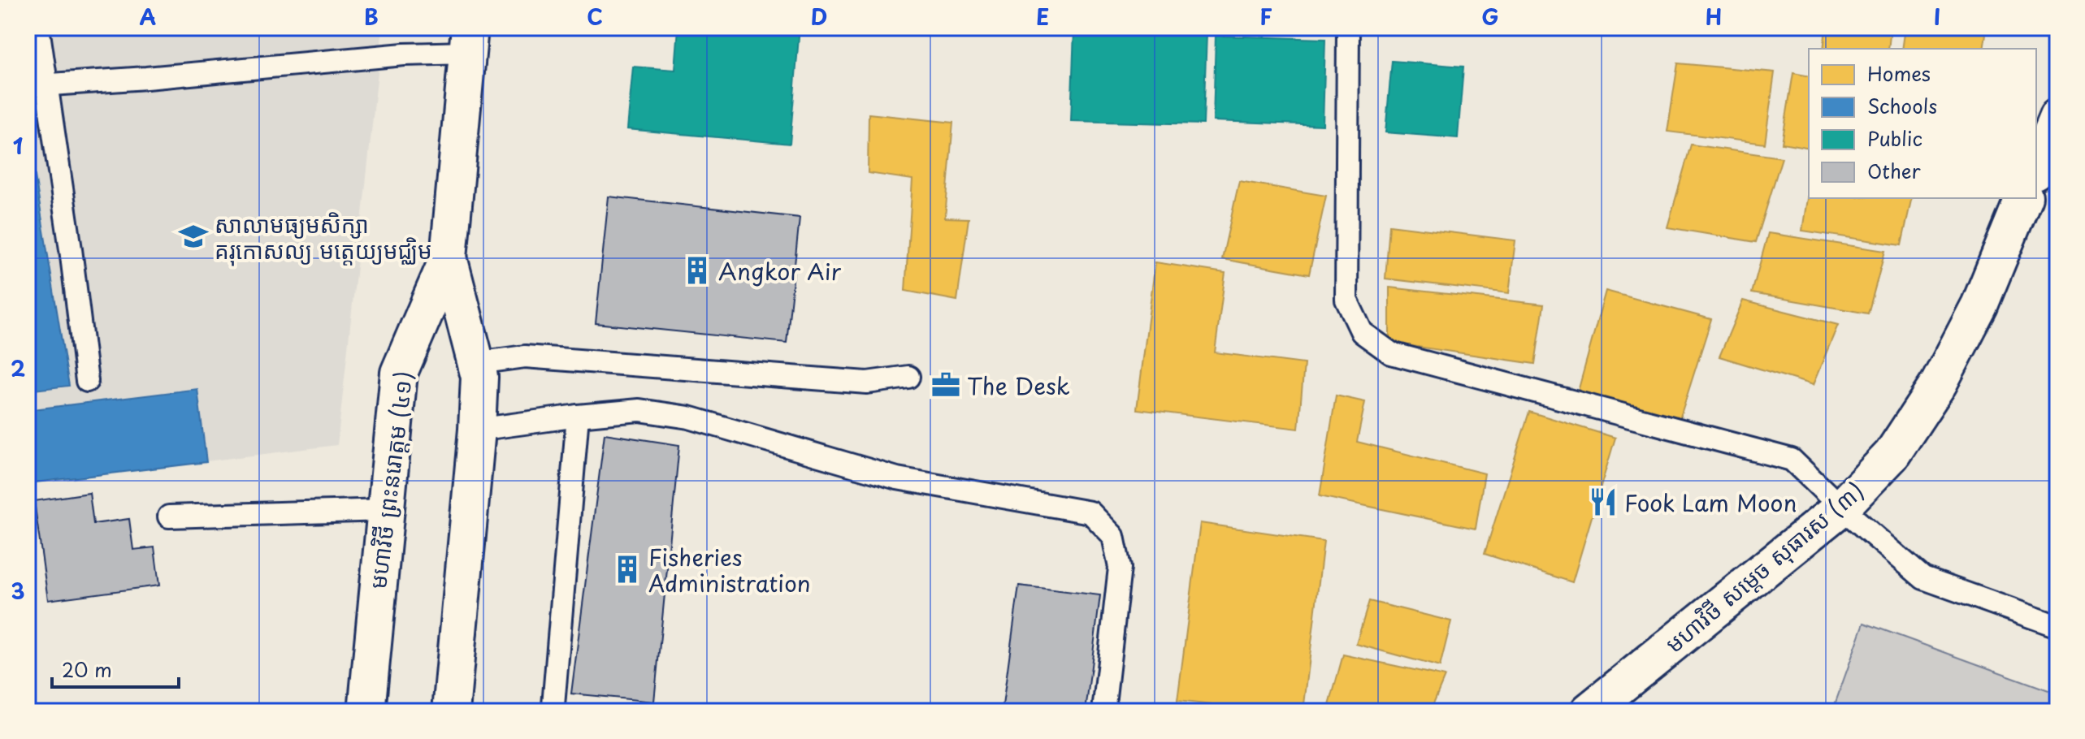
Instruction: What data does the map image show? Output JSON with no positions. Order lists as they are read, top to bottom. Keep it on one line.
{"streets":{"main road":["មហាវិថី ព្រះនរោត្តម (៤១)","មហាវិថី សម្តេច សុធារស (៣)"]},"places":{"school or university":["សាលាមធ្យមសិក្សា គរុកោសល្យ មត្តេយ្យមជ្ឈិម"],"building":["Angkor Air","Fisheries Administration"],"office":["The Desk"],"restaurant":["Fook Lam Moon"]},"legend":["Homes","Schools","Public","Other"],"scale_bar":"20 m","grid":{"columns":["A","B","C","D","E","F","G","H","I"],"rows":["1","2","3"]}}
